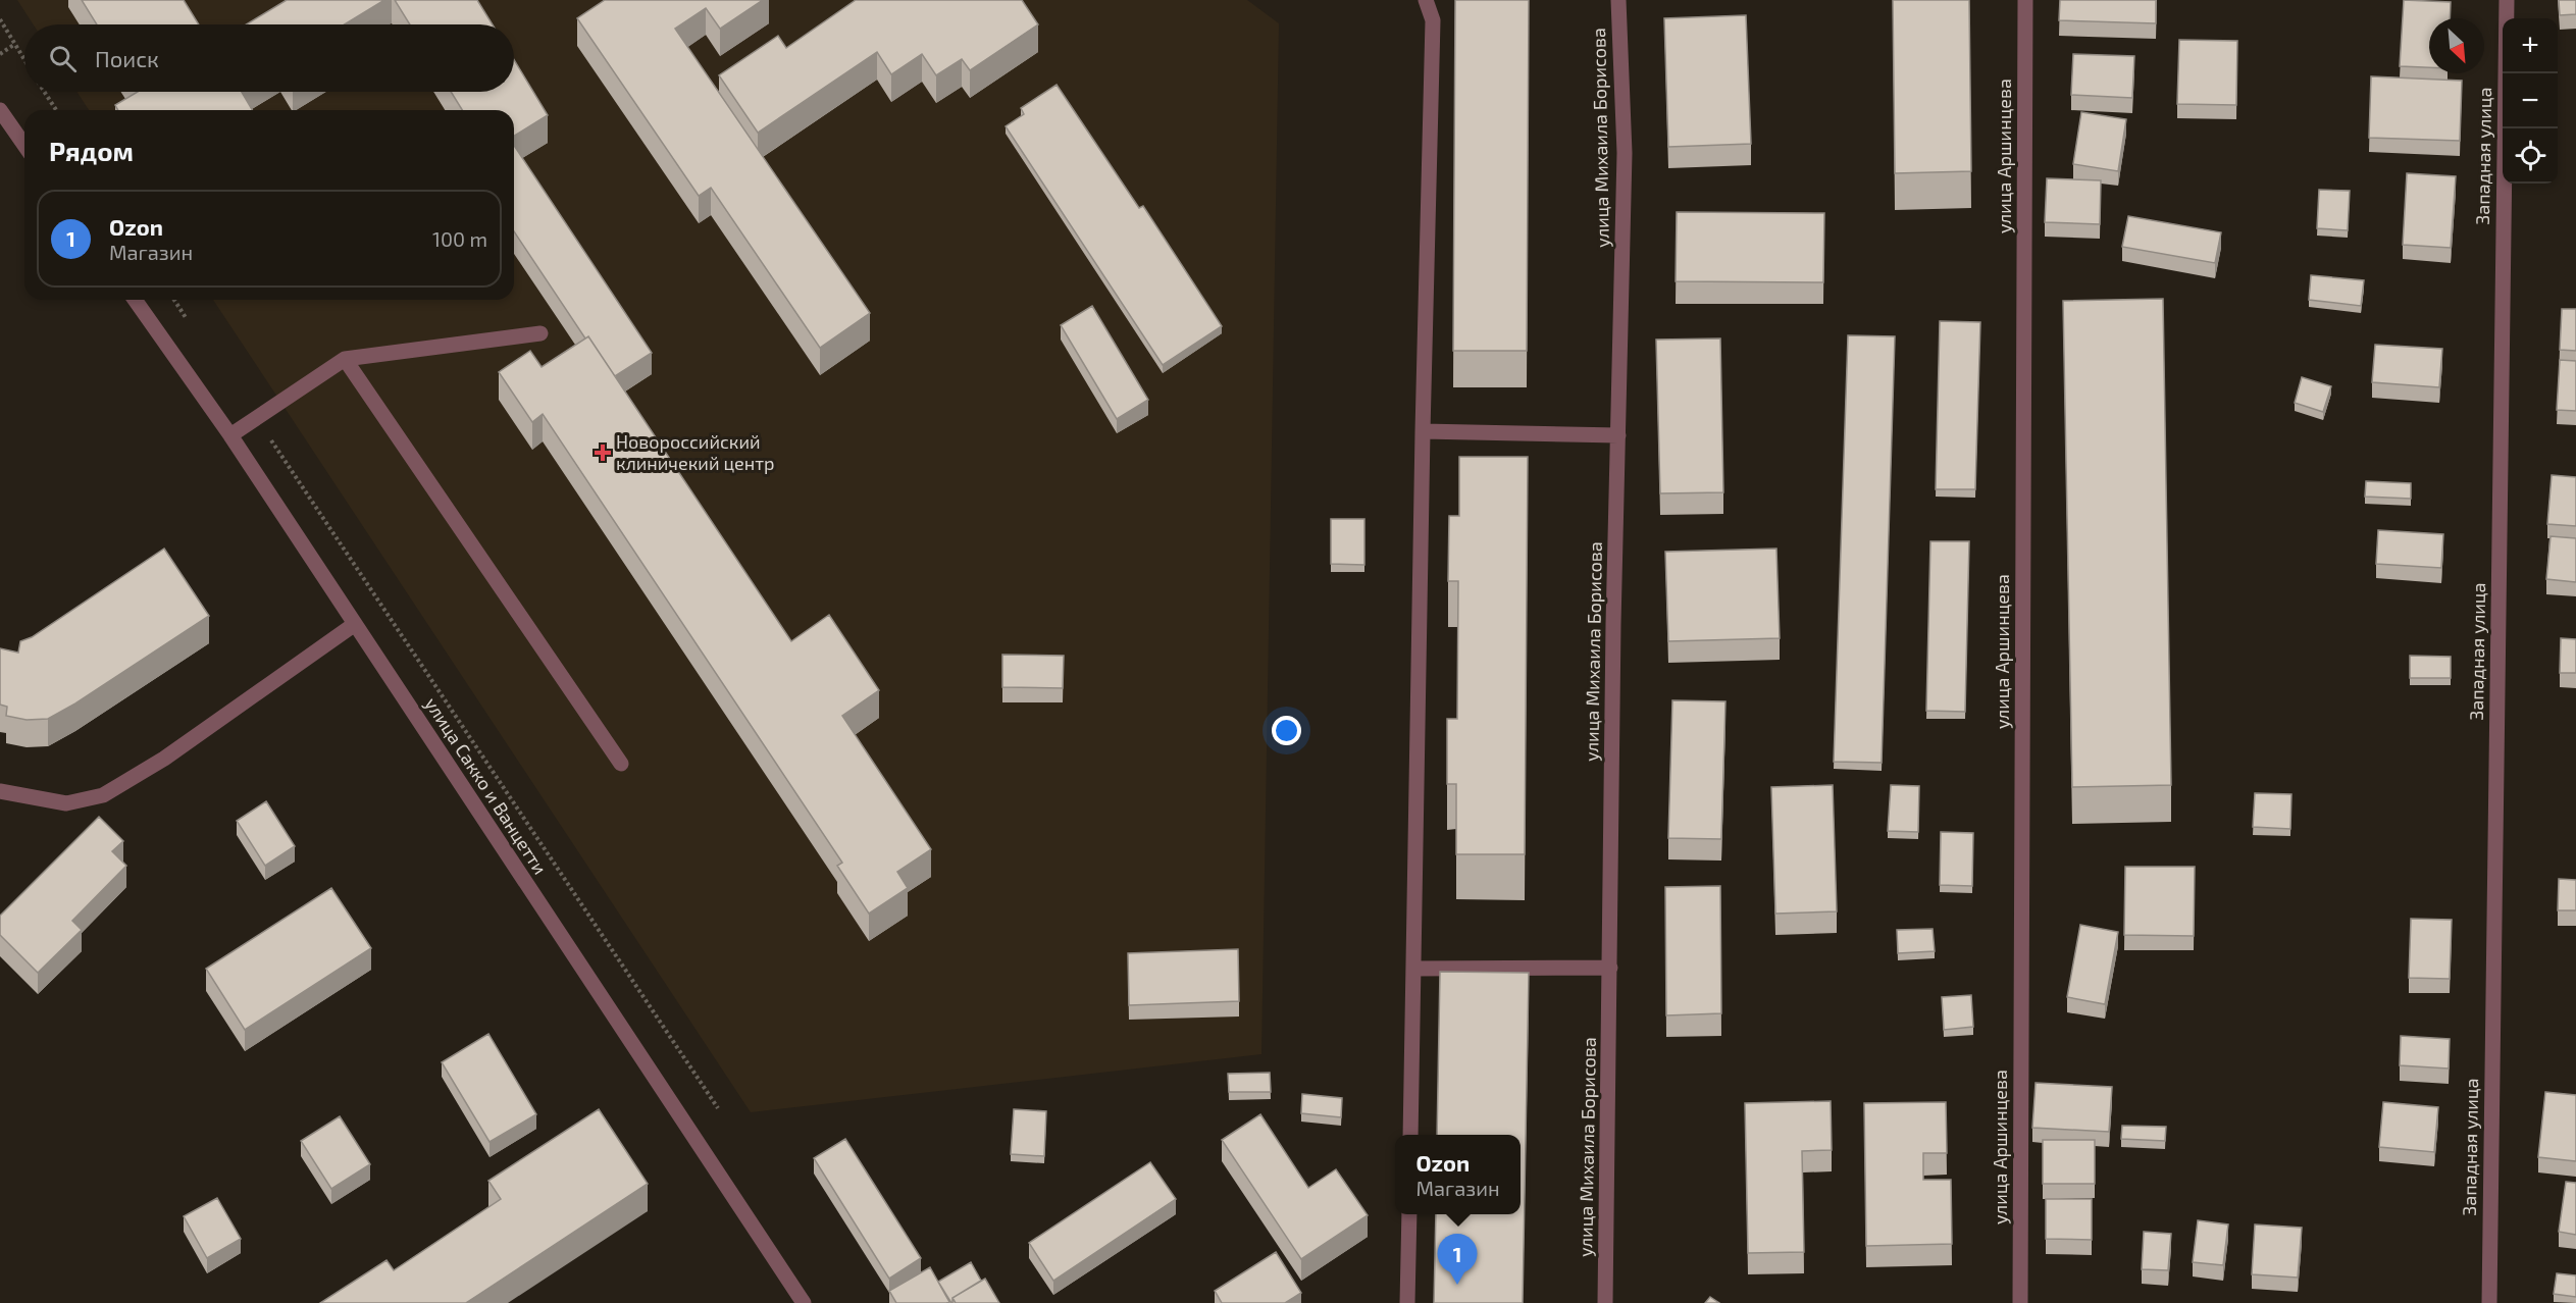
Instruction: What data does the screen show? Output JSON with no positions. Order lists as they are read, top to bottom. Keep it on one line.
{"streets":{"street":["улица Михаила Борисова","улица Аршинцева","Западная улица","улица Сакко и Ванцетти"]},"places":{"health":["Новороссийский клиничекий центр"]},"north":"bottom right","page":{"map_buttons":["+","−"],"search":"Поиск","heading":"Рядом","list":[{"mark":"1","name":"Ozon","note":"Магазин","value":"100 m"}],"popup":["Ozon","Магазин"],"pins":"1"}}
